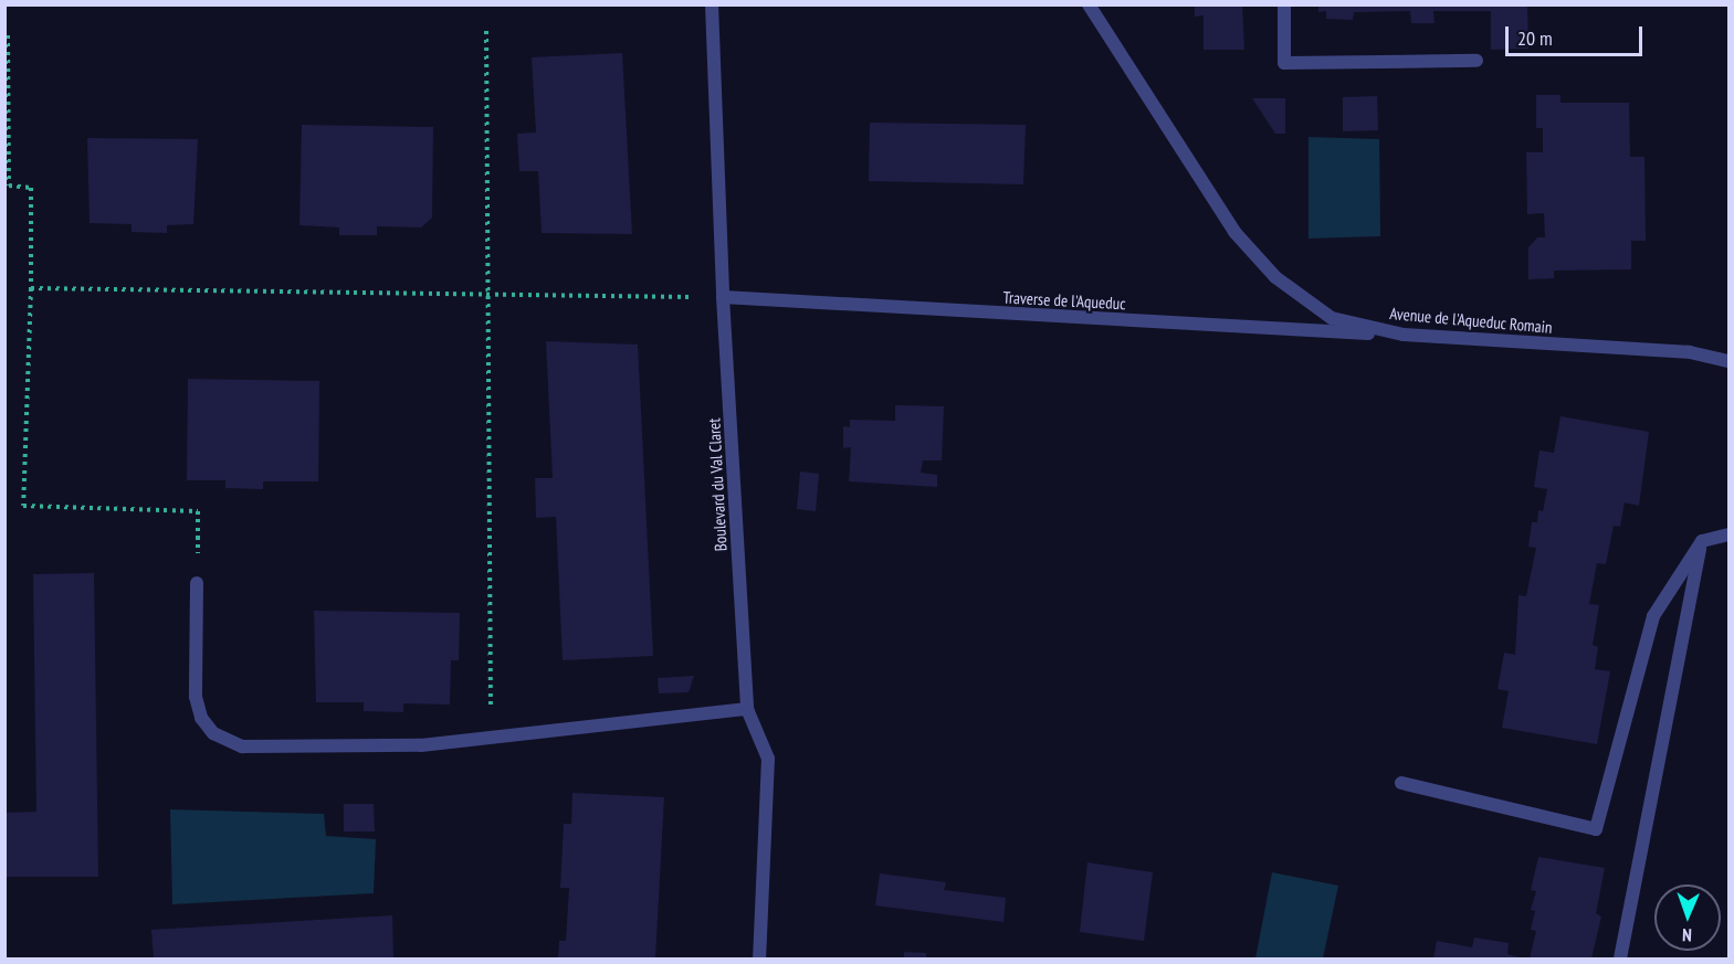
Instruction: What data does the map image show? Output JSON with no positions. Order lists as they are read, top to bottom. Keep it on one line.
{"streets":{"street":["Traverse de l'Aqueduc","Avenue de l'Aqueduc Romain","Boulevard du Val Claret"]},"crossings":[["Traverse de l'Aqueduc","Avenue de l'Aqueduc Romain"],["Traverse de l'Aqueduc","Boulevard du Val Claret"]],"scale_bar":"20 m","north":"bottom"}
